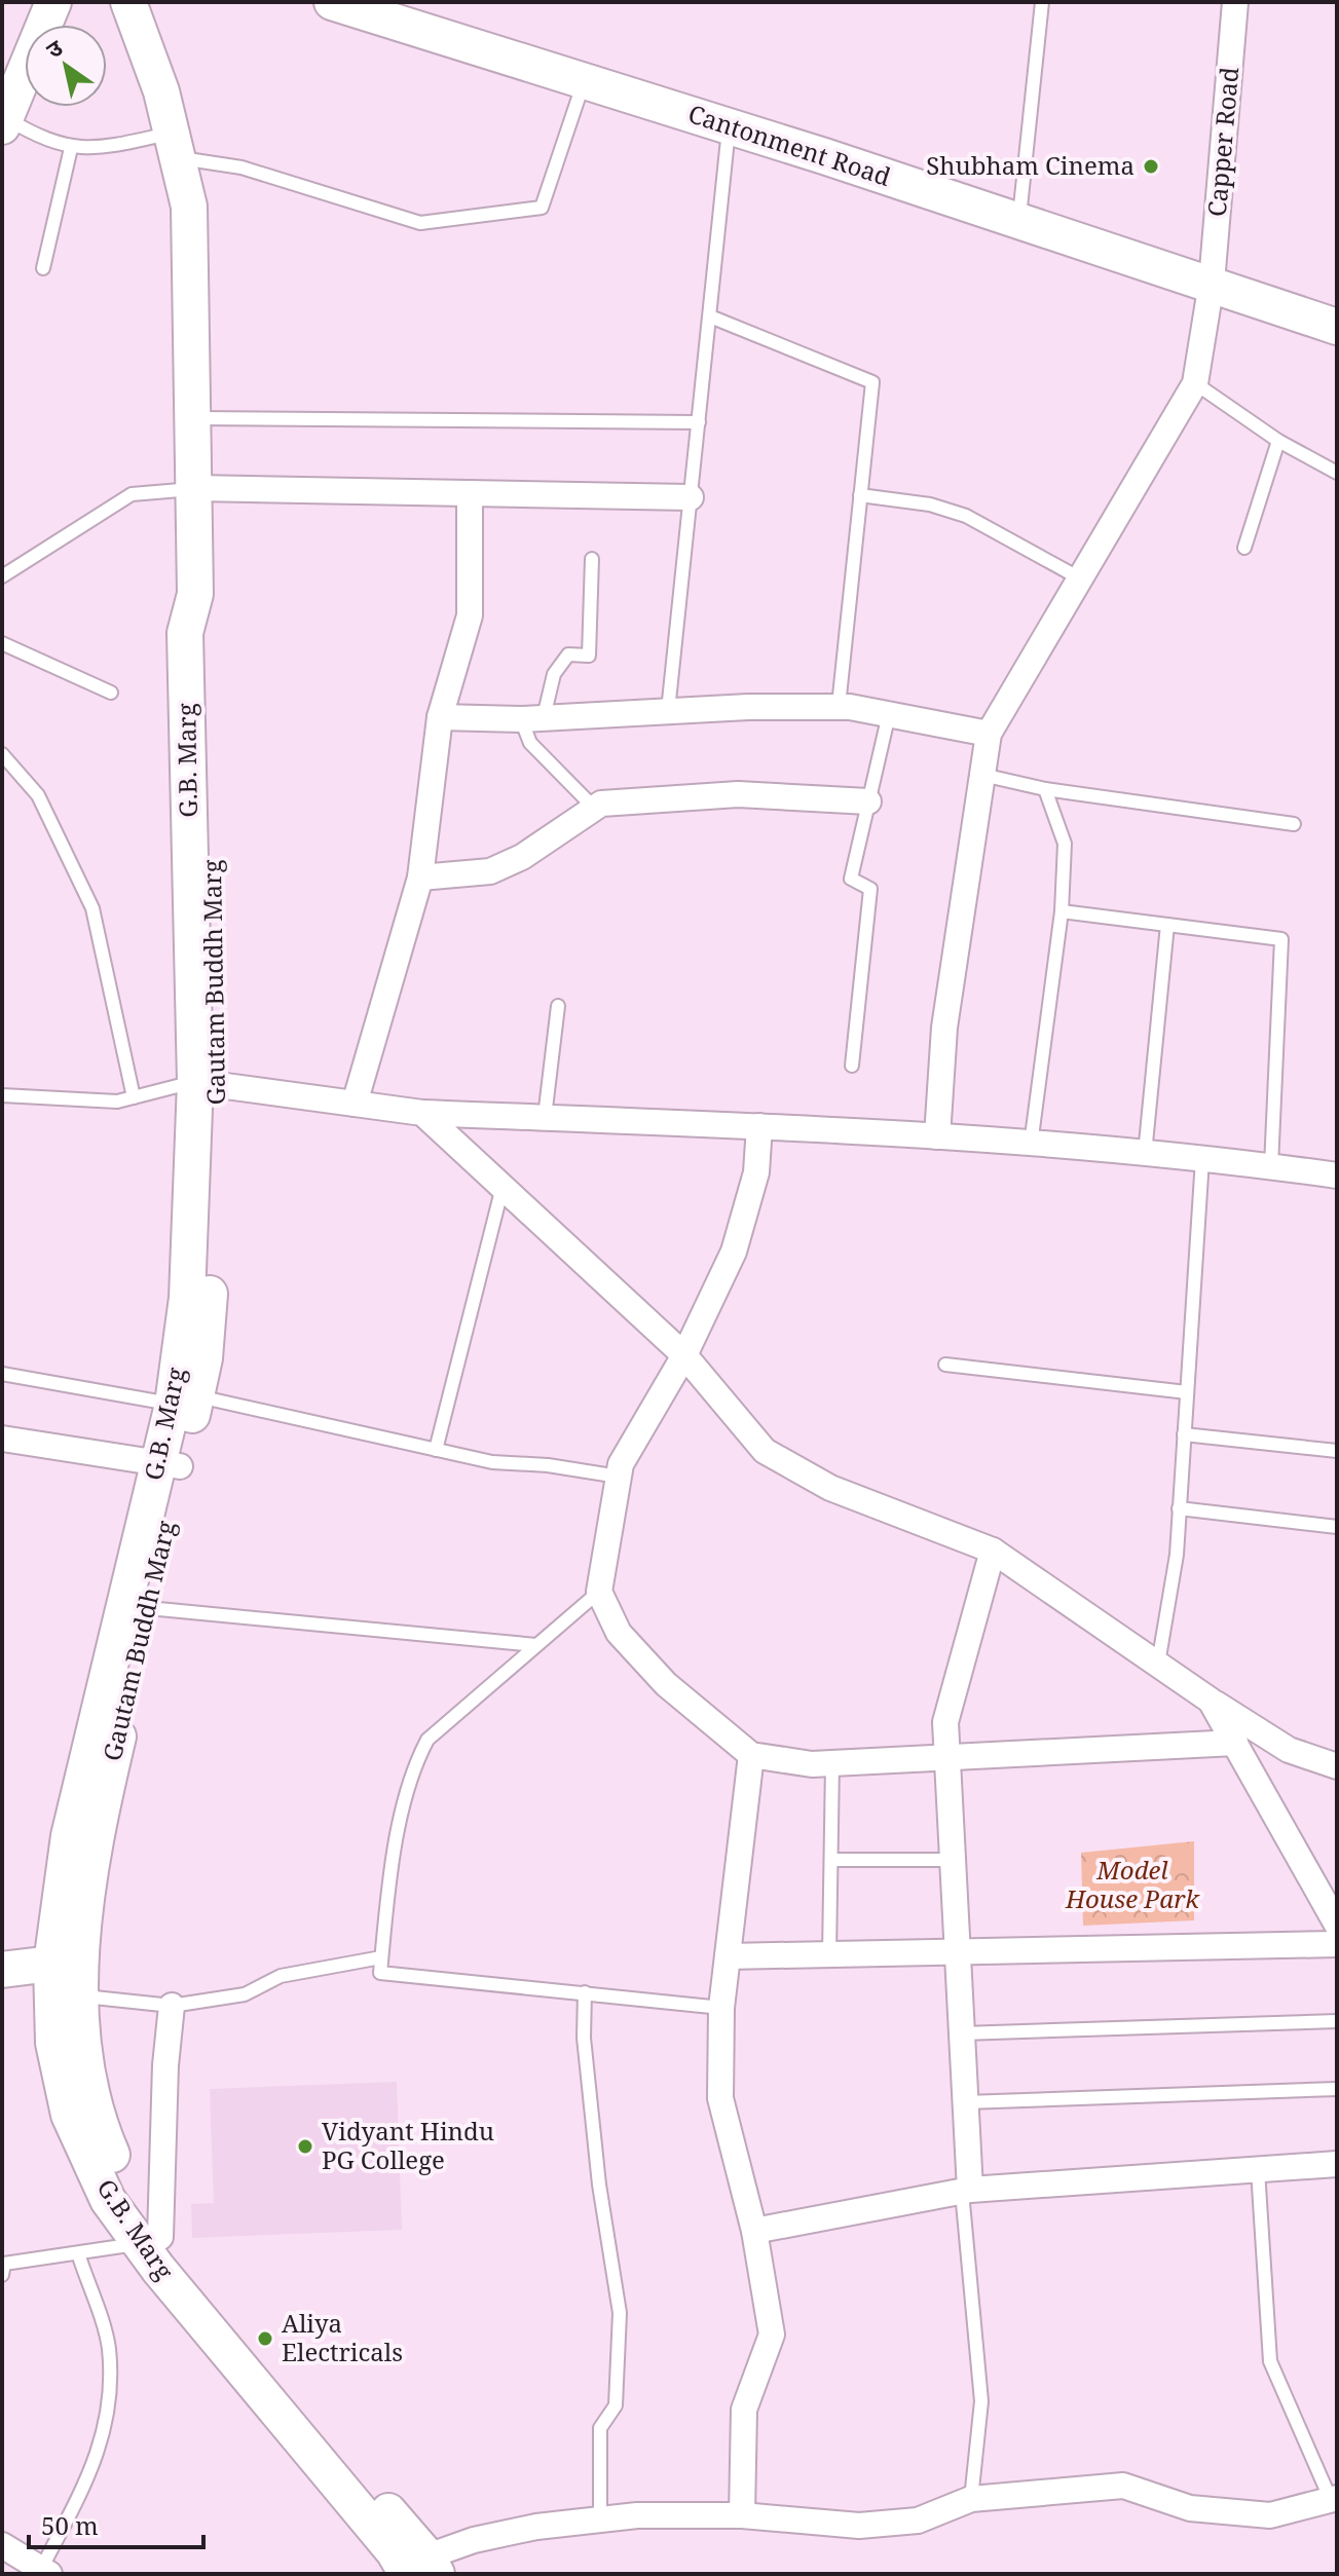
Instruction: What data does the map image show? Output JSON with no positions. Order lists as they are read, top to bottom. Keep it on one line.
{"streets":{"street":["Capper Road","Cantonment Road","G.B. Marg","Gautam Buddh Marg"]},"crossings":[["Capper Road","Cantonment Road"],["G.B. Marg","Gautam Buddh Marg"]],"parks":["Model House Park"],"places":["Shubham Cinema","Vidyant Hindu PG College","Aliya Electricals"],"scale_bar":"50 m","north":"top left"}
